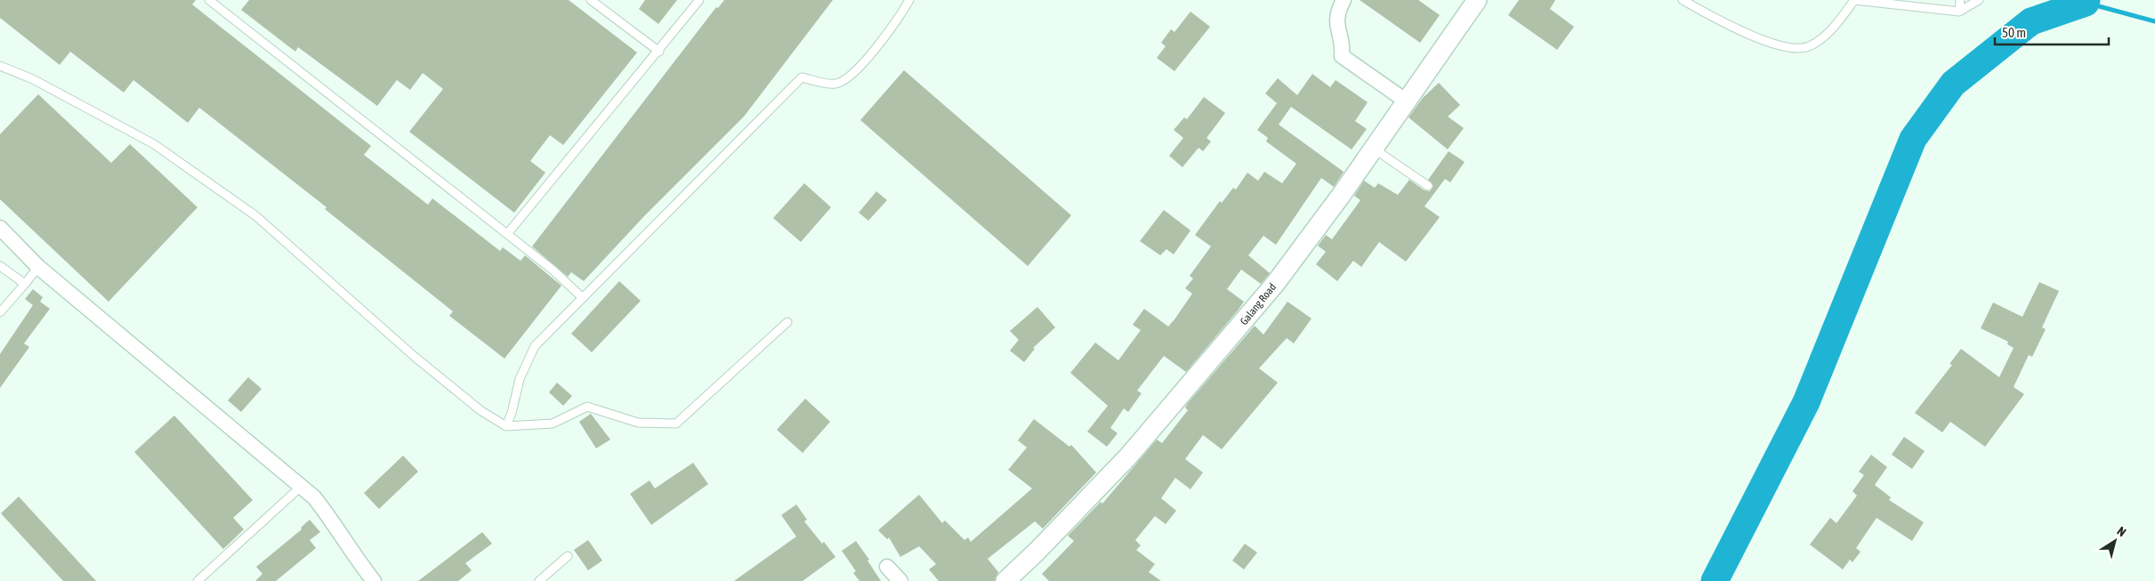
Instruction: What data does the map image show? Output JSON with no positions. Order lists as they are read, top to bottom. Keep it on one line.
{"streets":{"street":["Galang Road"]},"scale_bar":"50 m","north":"top right"}
